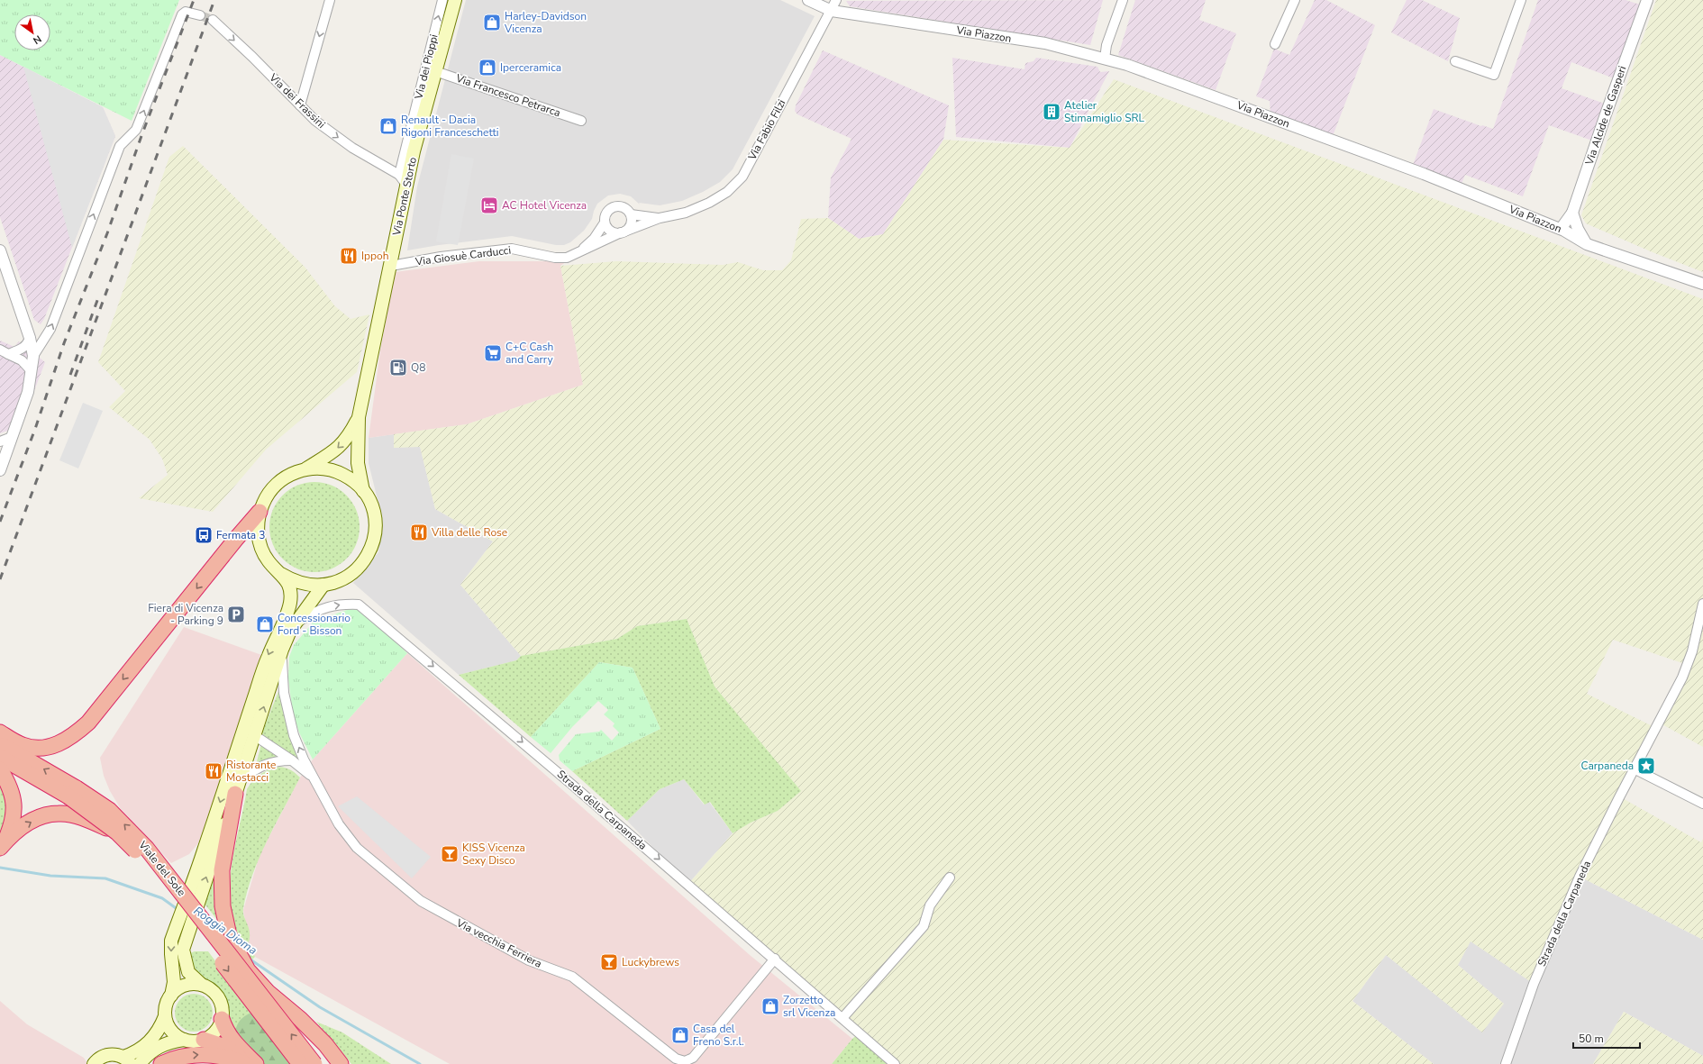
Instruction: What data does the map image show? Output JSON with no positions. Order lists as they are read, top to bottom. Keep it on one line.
{"streets":{"highway":["Viale del Sole"],"main road":["Via Ponte Storto"],"street":["Via Piazzon","Via dei Pioppi","Via Francesco Petrarca","Via dei Frassini","Via Alcide de Gasperi","Via Fabio Filzi","Via Giosuè Carducci","Strada della Carpaneda","Via vecchia Ferriera"]},"crossings":[["Via Piazzon","Via Alcide de Gasperi"],["Via Piazzon","Via Fabio Filzi"],["Via dei Pioppi","Via dei Frassini"],["Via dei Pioppi","Via Ponte Storto"],["Via Francesco Petrarca","Via Ponte Storto"],["Via dei Frassini","Via Ponte Storto"],["Via Fabio Filzi","Via Giosuè Carducci"],["Via Ponte Storto","Via Giosuè Carducci"],["Strada della Carpaneda","Via vecchia Ferriera"]],"one_way":["Via dei Pioppi","Via dei Frassini","Strada della Carpaneda"],"water":["Roggia Dioma"],"places":{"shop":["Harley-Davidson Vicenza","Iperceramica","Renault - Dacia Rigoni Franceschetti","Concessionario Ford - Bisson","Zorzetto srl Vicenza","Casa del Freno S.r.l."],"building":["Atelier Stimamiglio SRL"],"hotel":["AC Hotel Vicenza"],"restaurant":["Ippoh","Villa delle Rose","Ristorante Mostacci"],"supermarket":["C+C Cash and Carry"],"fuel station":["Q8"],"bus stop":["Fermata 3"],"parking":["Fiera di Vicenza - Parking 9"],"place":["Carpaneda"],"bar":["KISS Vicenza Sexy Disco","Luckybrews"]},"scale_bar":"50 m","north":"bottom right"}
